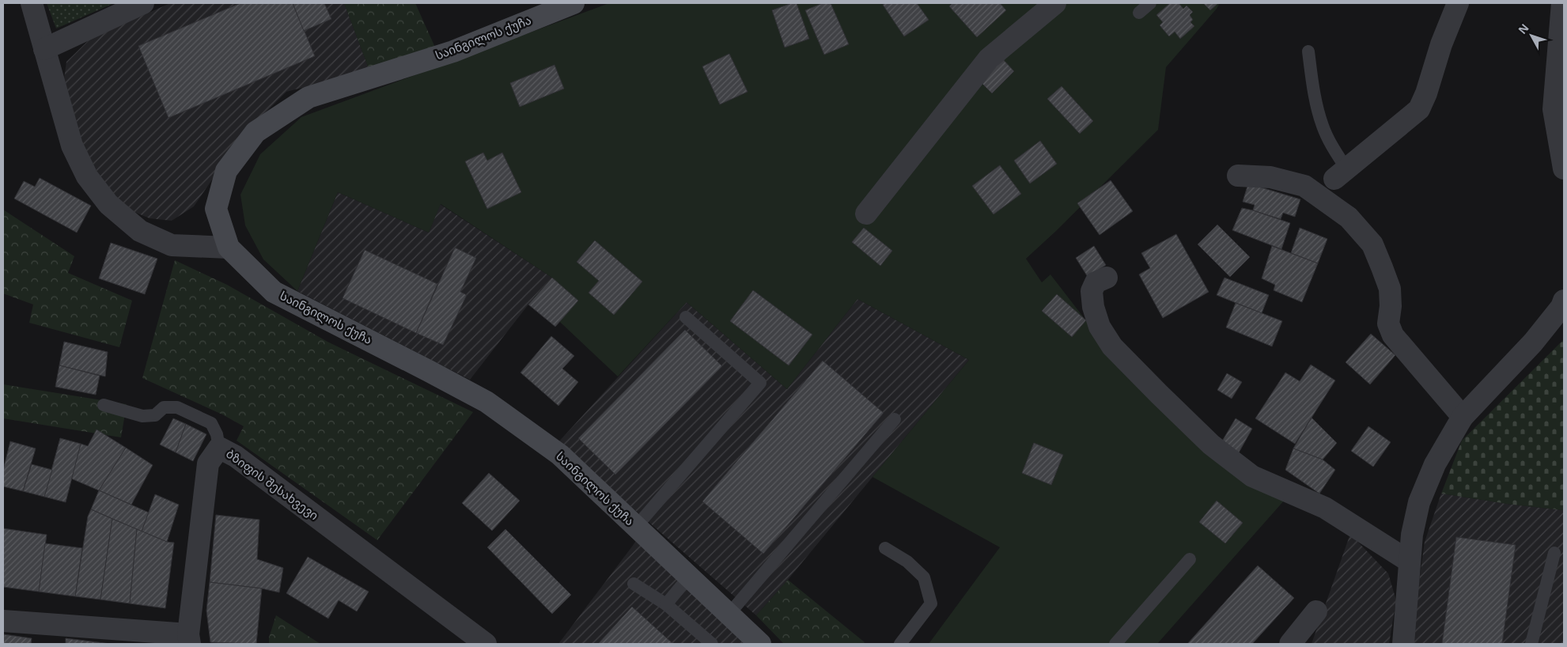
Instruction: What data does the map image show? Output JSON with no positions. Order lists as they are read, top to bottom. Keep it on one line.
{"streets":{"street":["საინგილოს ქუჩა","ბზიფის შესახვევი"]},"north":"top left"}
